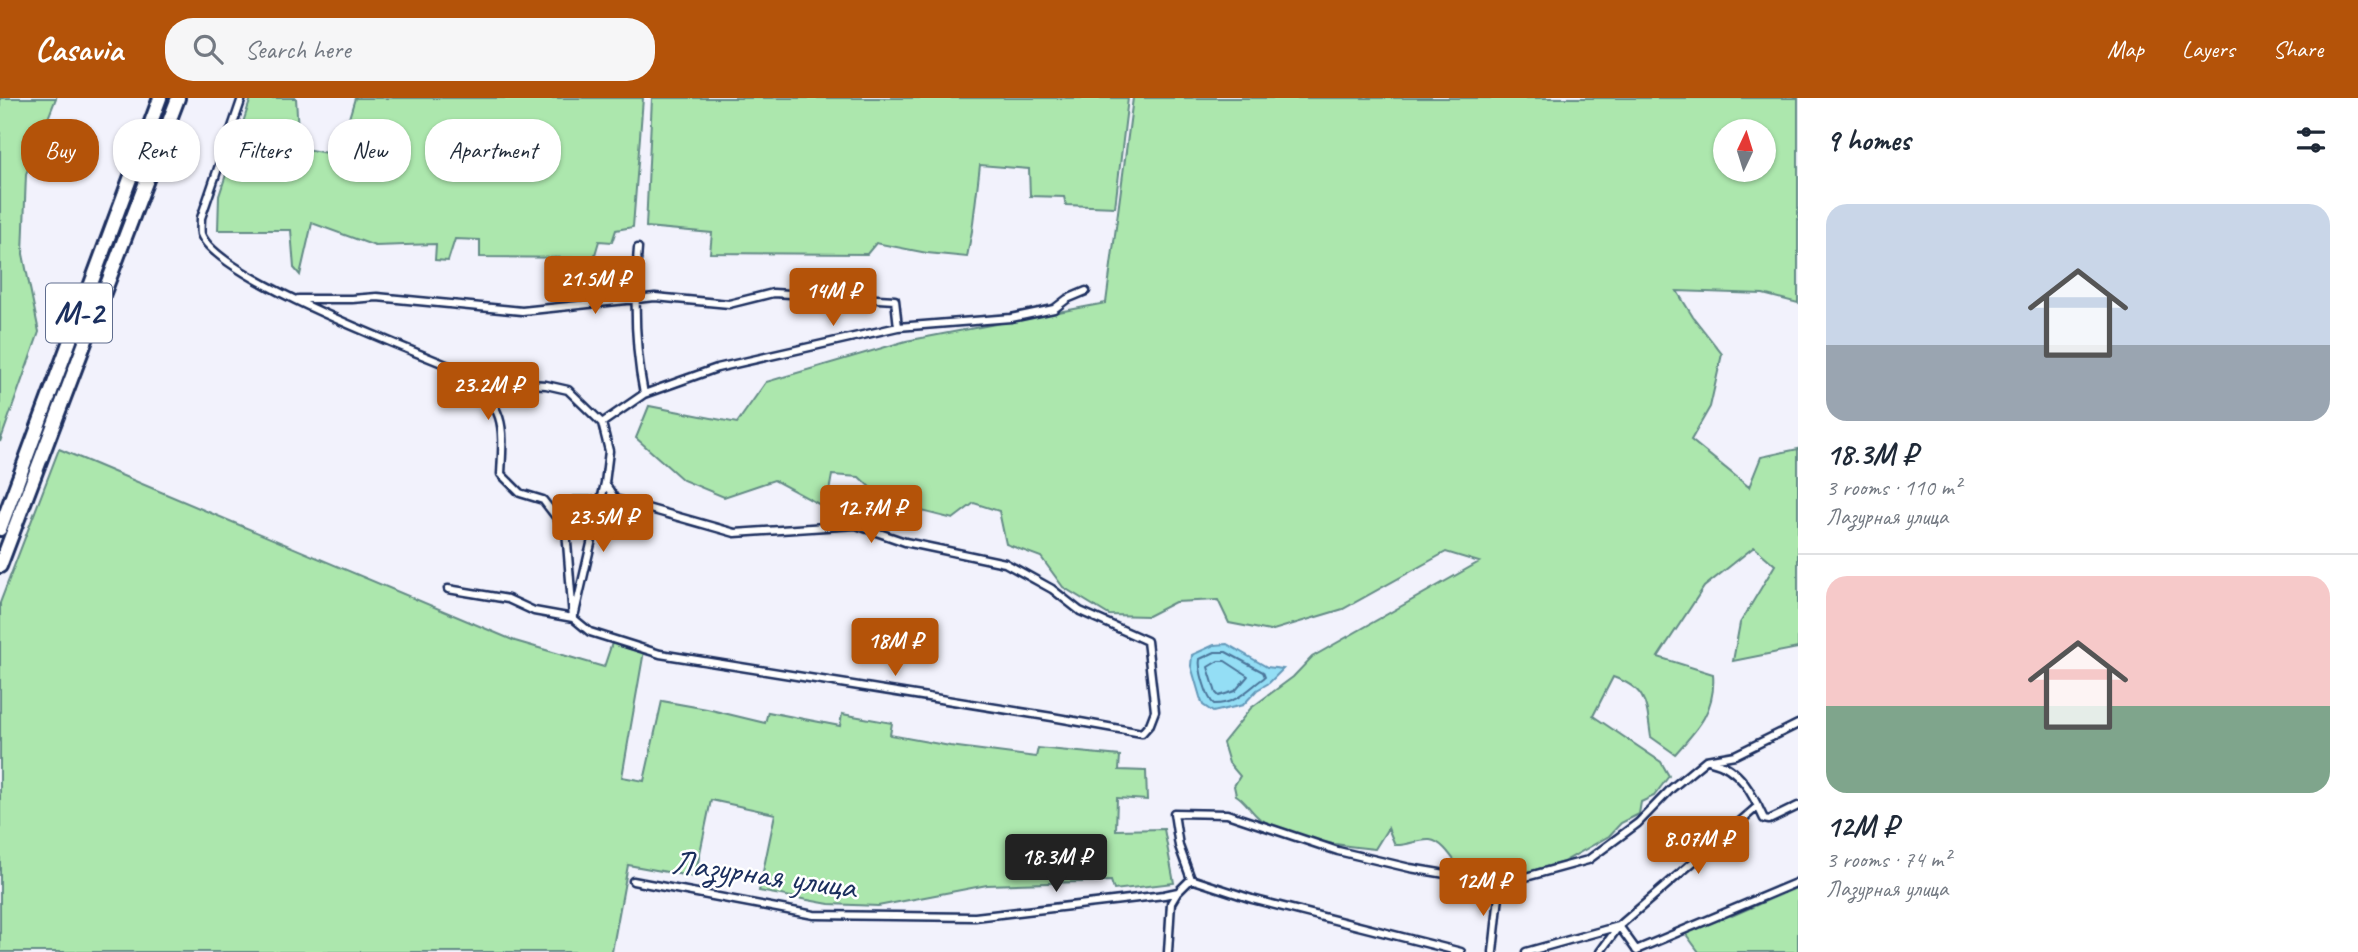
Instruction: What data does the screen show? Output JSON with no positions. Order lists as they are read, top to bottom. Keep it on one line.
{"streets":{"highway":["М-2"],"street":["Лазурная улица"]},"north":"top","page":{"header":"Casavia","search":"Search here","nav":["Map","Layers","Share"],"heading":"9 homes","chip":["Buy","Rent","Filters","New","Apartment"],"list":[{"name":"18.3M ₽","note":"3 rooms · 110 m² · Лазурная улица"},{"name":"12M ₽","note":"3 rooms · 74 m² · Лазурная улица"}],"price":["21.5M ₽","14M ₽","23.2M ₽","12.7M ₽","23.5M ₽","18M ₽","8.07M ₽","18.3M ₽","12M ₽"]}}
